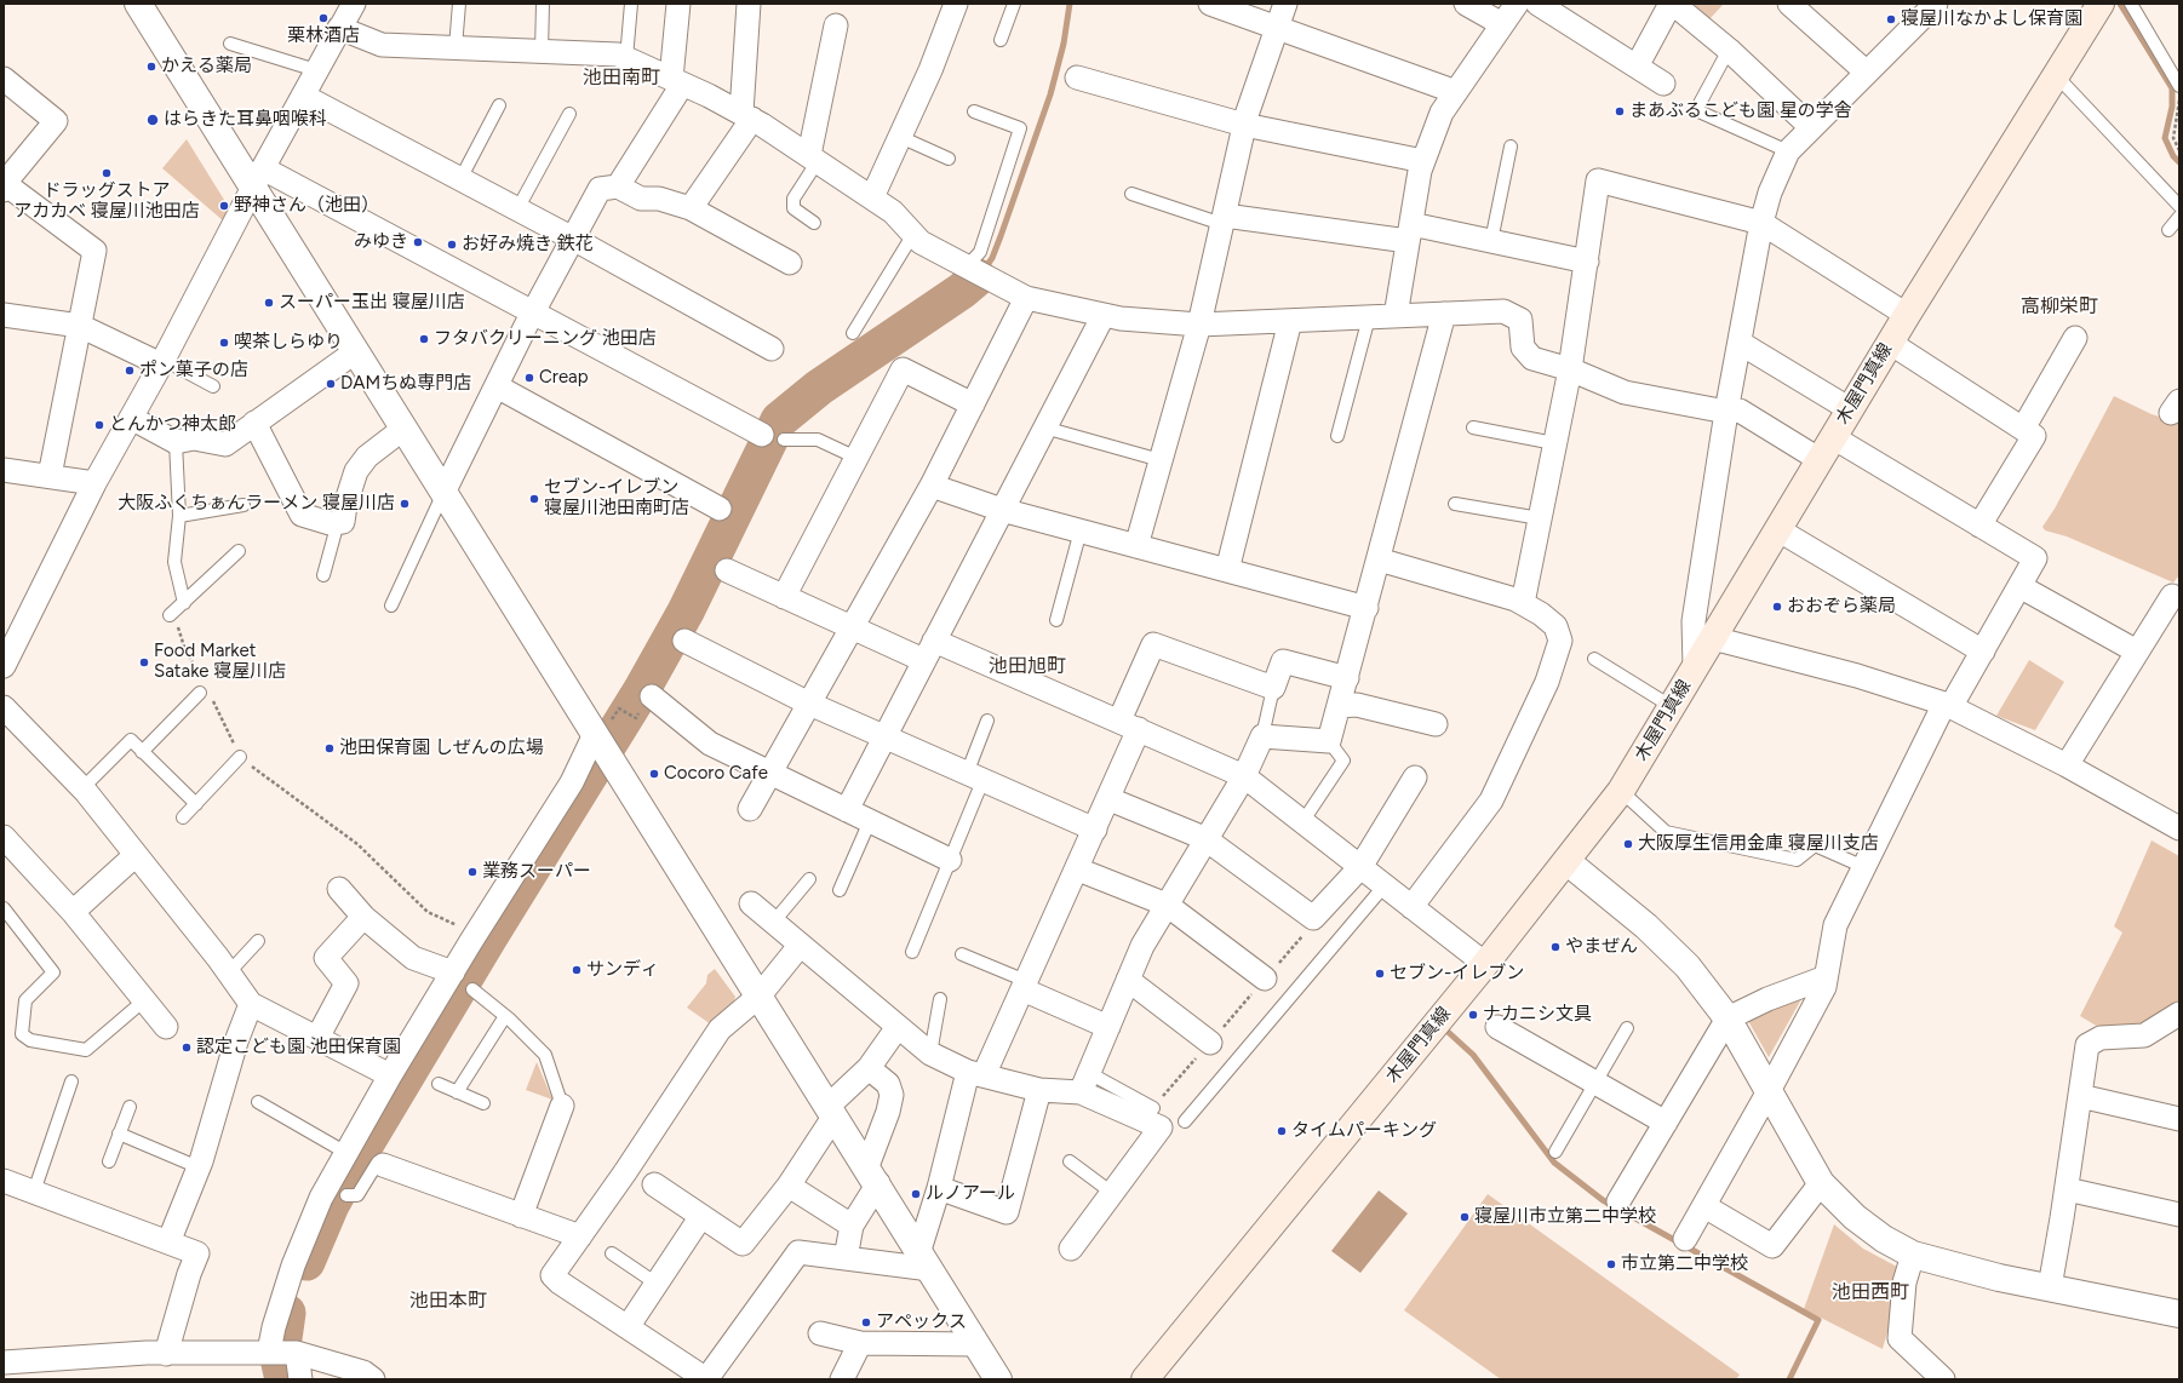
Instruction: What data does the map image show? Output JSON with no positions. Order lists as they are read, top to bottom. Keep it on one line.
{"streets":{"main road":["木屋門真線"]},"districts":["池田南町","高柳栄町","池田旭町","池田西町","池田本町"],"places":["栗林酒店","寝屋川なかよし保育園","かえる薬局","まあぶるこども園 星の学舎","はらきた耳鼻咽喉科","ドラッグストア アカカベ 寝屋川池田店","野神さん（池田）","みゆき","お好み焼き 鉄花","スーパー玉出 寝屋川店","フタバクリーニング 池田店","喫茶しらゆり","ポン菓子の店","Creap","DAMちぬ専門店","とんかつ神太郎","セブン-イレブン 寝屋川池田南町店","大阪ふくちぁんラーメン 寝屋川店","おおぞら薬局","Food Market Satake 寝屋川店","池田保育園 しぜんの広場","Cocoro Cafe","大阪厚生信用金庫 寝屋川支店","業務スーパー","やまぜん","サンディ","セブン-イレブン","ナカニシ文具","認定こども園 池田保育園","タイムパーキング","ルノアール","寝屋川市立第二中学校","市立第二中学校","アペックス"]}
